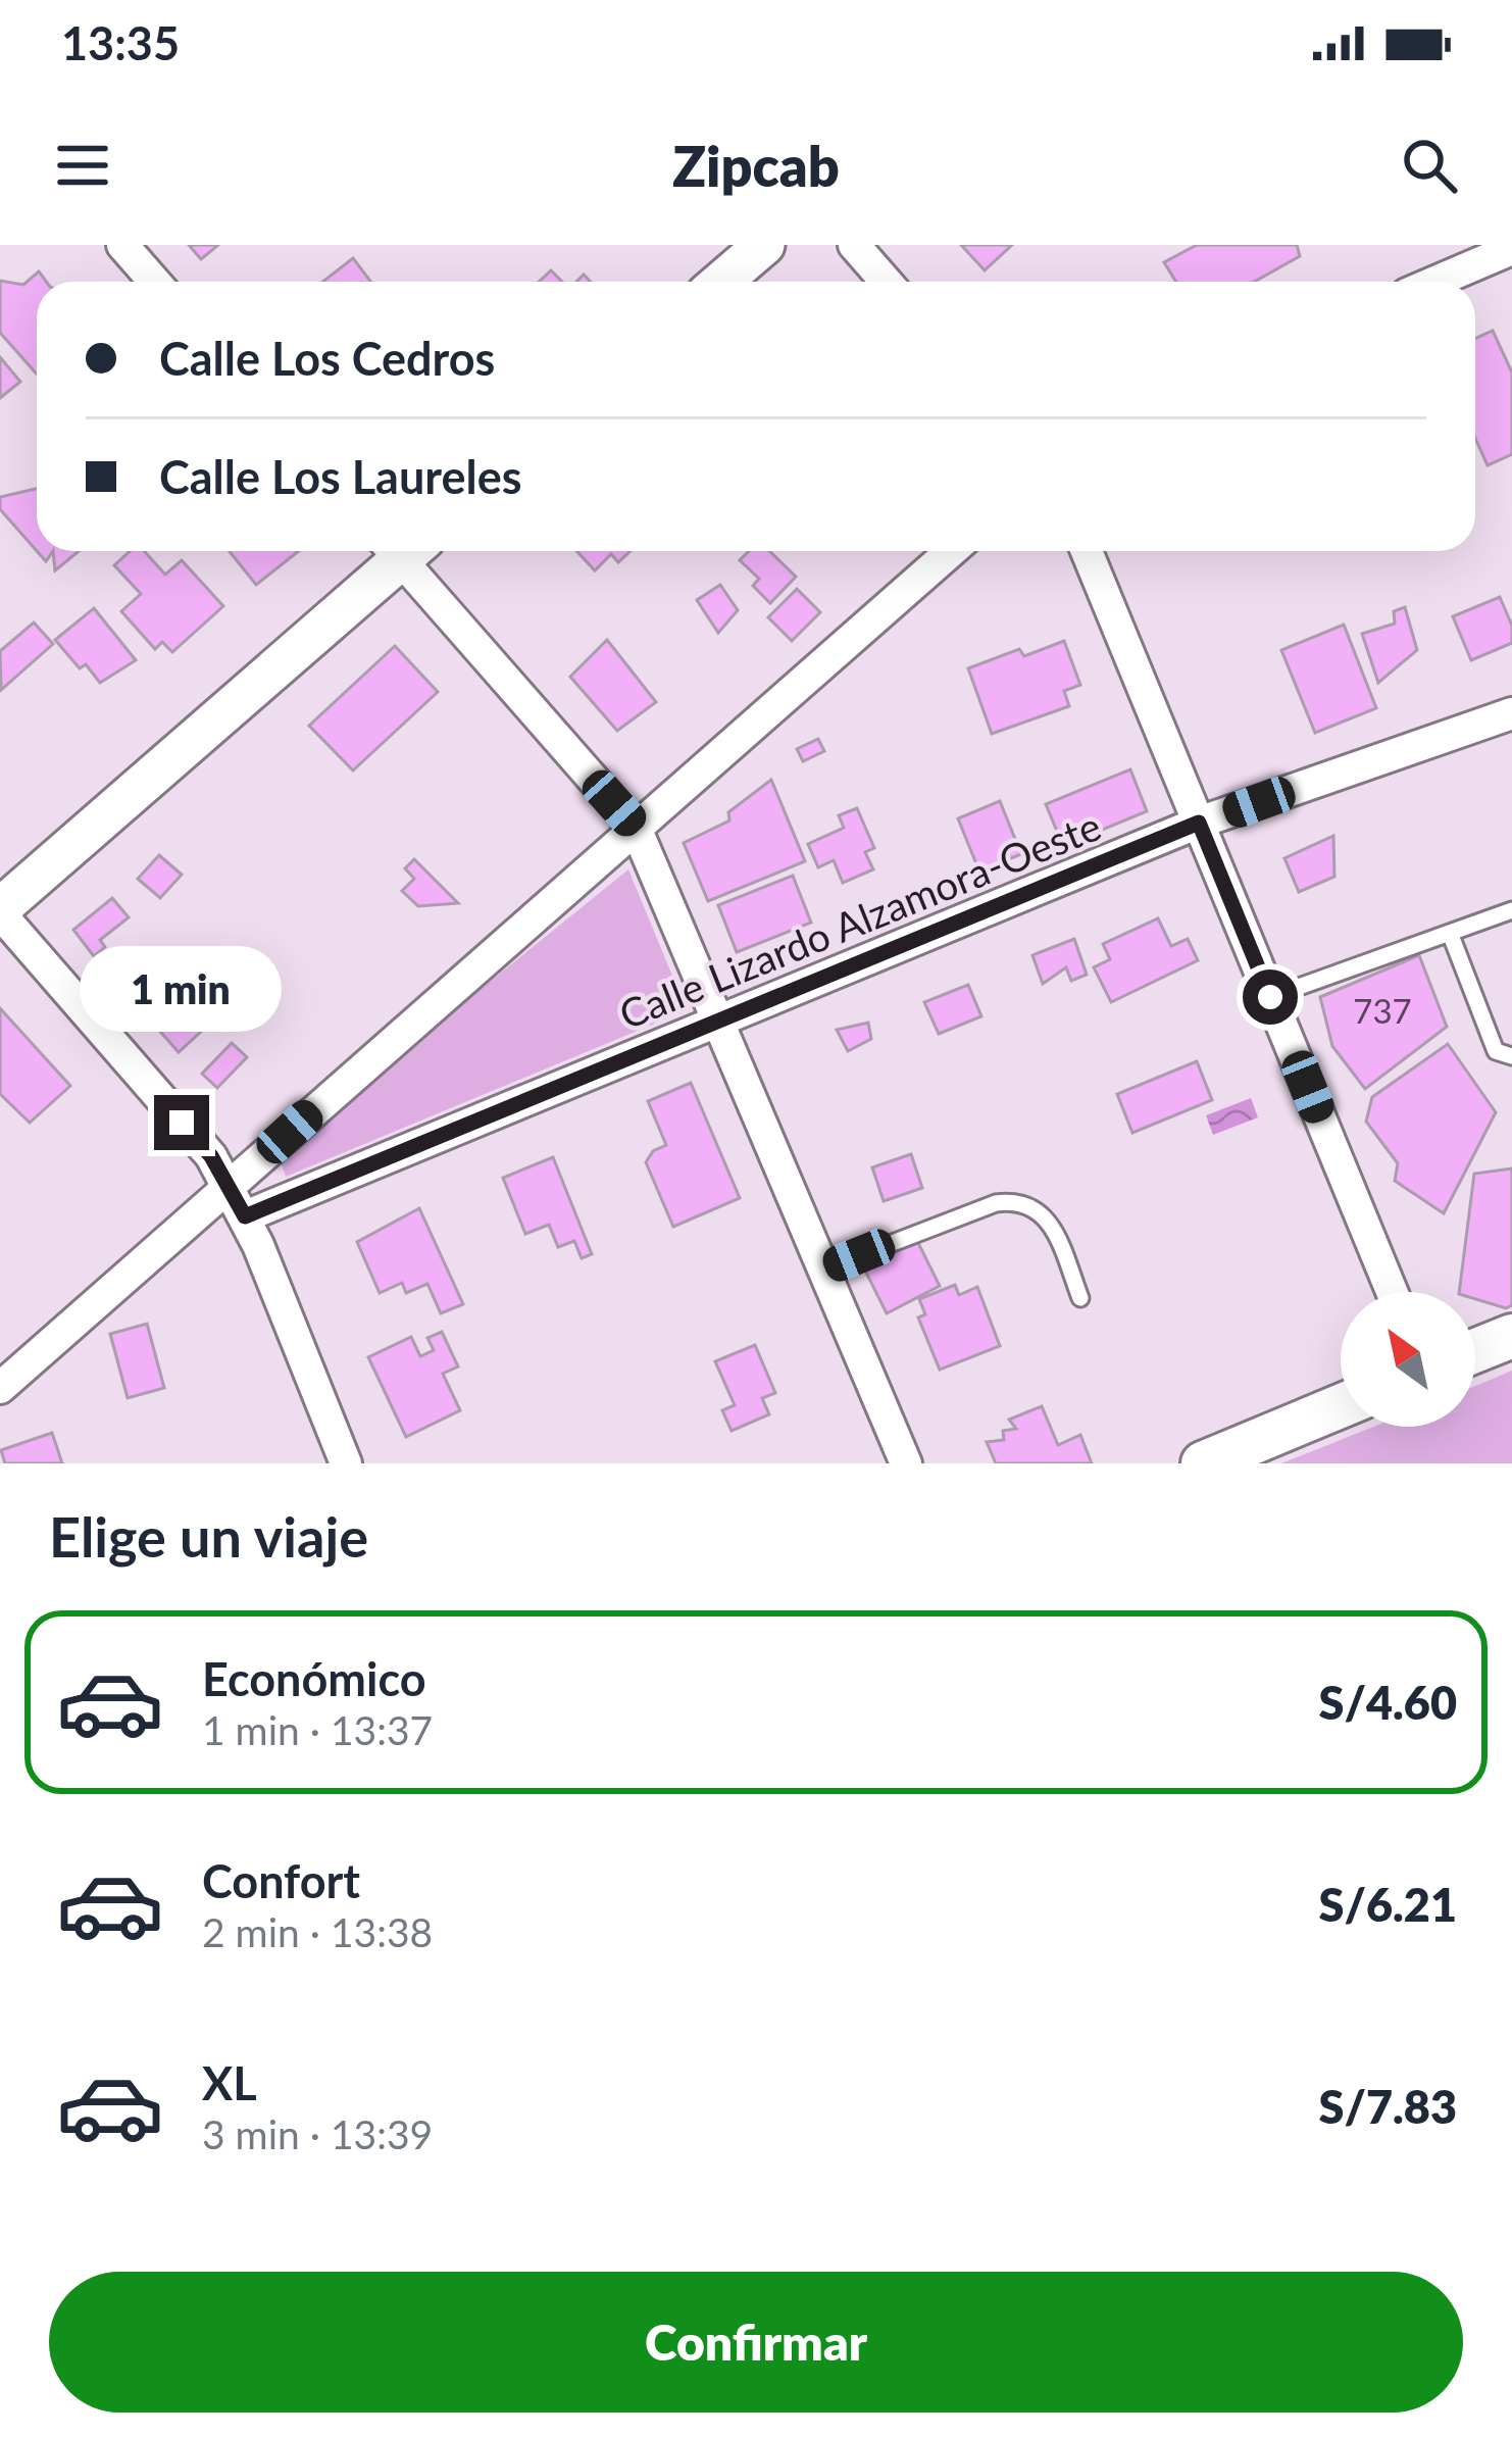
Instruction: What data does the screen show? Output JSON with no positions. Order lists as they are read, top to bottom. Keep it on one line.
{"streets":{"street":["Calle Lizardo Alzamora-Oeste"]},"house_numbers":["737"],"north":"top left","page":{"status":"13:35","header":"Zipcab","banner":["Calle Los Cedros","Calle Los Laureles"],"bubble":"1 min","heading":"Elige un viaje","list":[{"name":"Económico","note":"1 min · 13:37","value":"S/4.60"},{"name":"Confort","note":"2 min · 13:38","value":"S/6.21"},{"name":"XL","note":"3 min · 13:39","value":"S/7.83"}],"buttons":"Confirmar"}}
